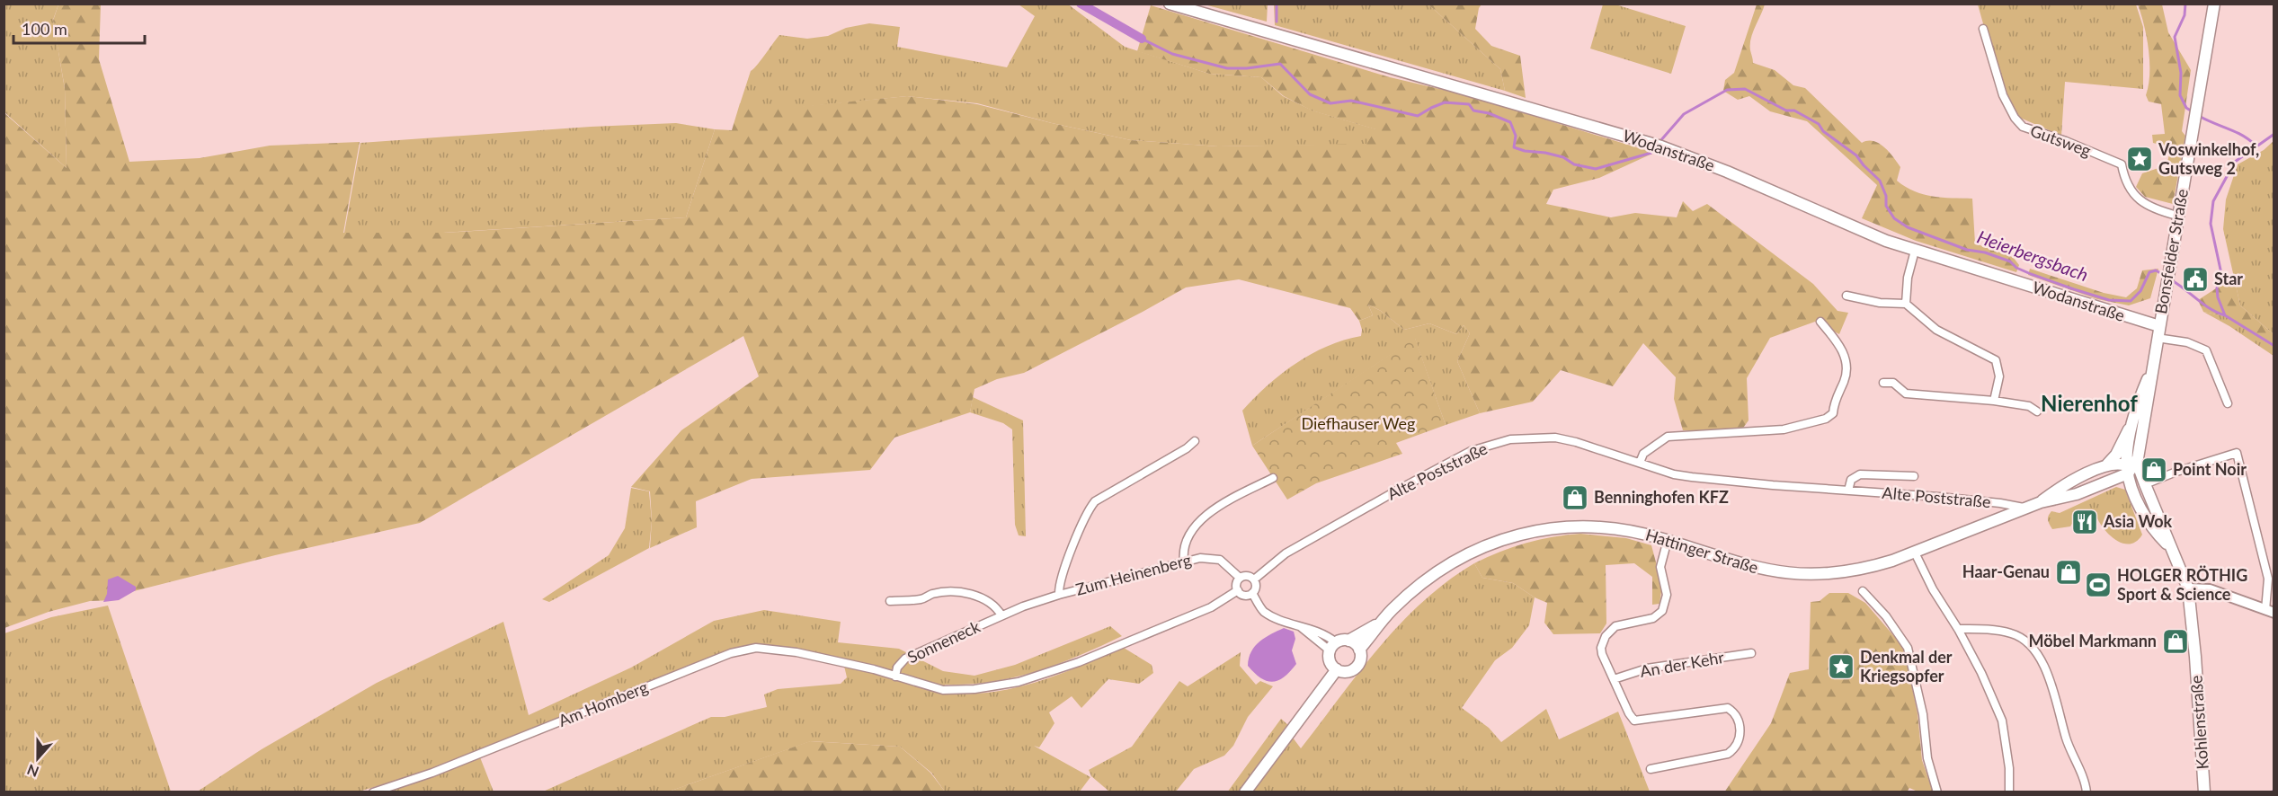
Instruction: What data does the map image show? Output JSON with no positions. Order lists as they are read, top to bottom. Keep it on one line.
{"streets":{"main road":["Wodanstraße","Bonsfelder Straße","Hattinger Straße","Kohlenstraße"],"street":["Gutsweg","Alte Poststraße","Zum Heinenberg","Sonneneck","An der Kehr","Am Homberg"]},"crossings":[["Gutsweg","Bonsfelder Straße"],["Wodanstraße","Bonsfelder Straße"],["Bonsfelder Straße","Hattinger Straße"],["Bonsfelder Straße","Kohlenstraße"],["Alte Poststraße","Hattinger Straße"],["Alte Poststraße","Zum Heinenberg"],["Zum Heinenberg","Sonneneck"],["Sonneneck","Am Homberg"]],"districts":["Nierenhof"],"water":["Heierbergsbach"],"parks":["Diefhauser Weg"],"places":{"place":["Voswinkelhof, Gutsweg 2","Denkmal der Kriegsopfer"],"public building":["Star"],"shop":["Point Noir","Benninghofen KFZ","Haar-Genau","Möbel Markmann"],"restaurant":["Asia Wok"],"sports":["HOLGER RÖTHIG Sport & Science"]},"scale_bar":"100 m","north":"bottom"}
